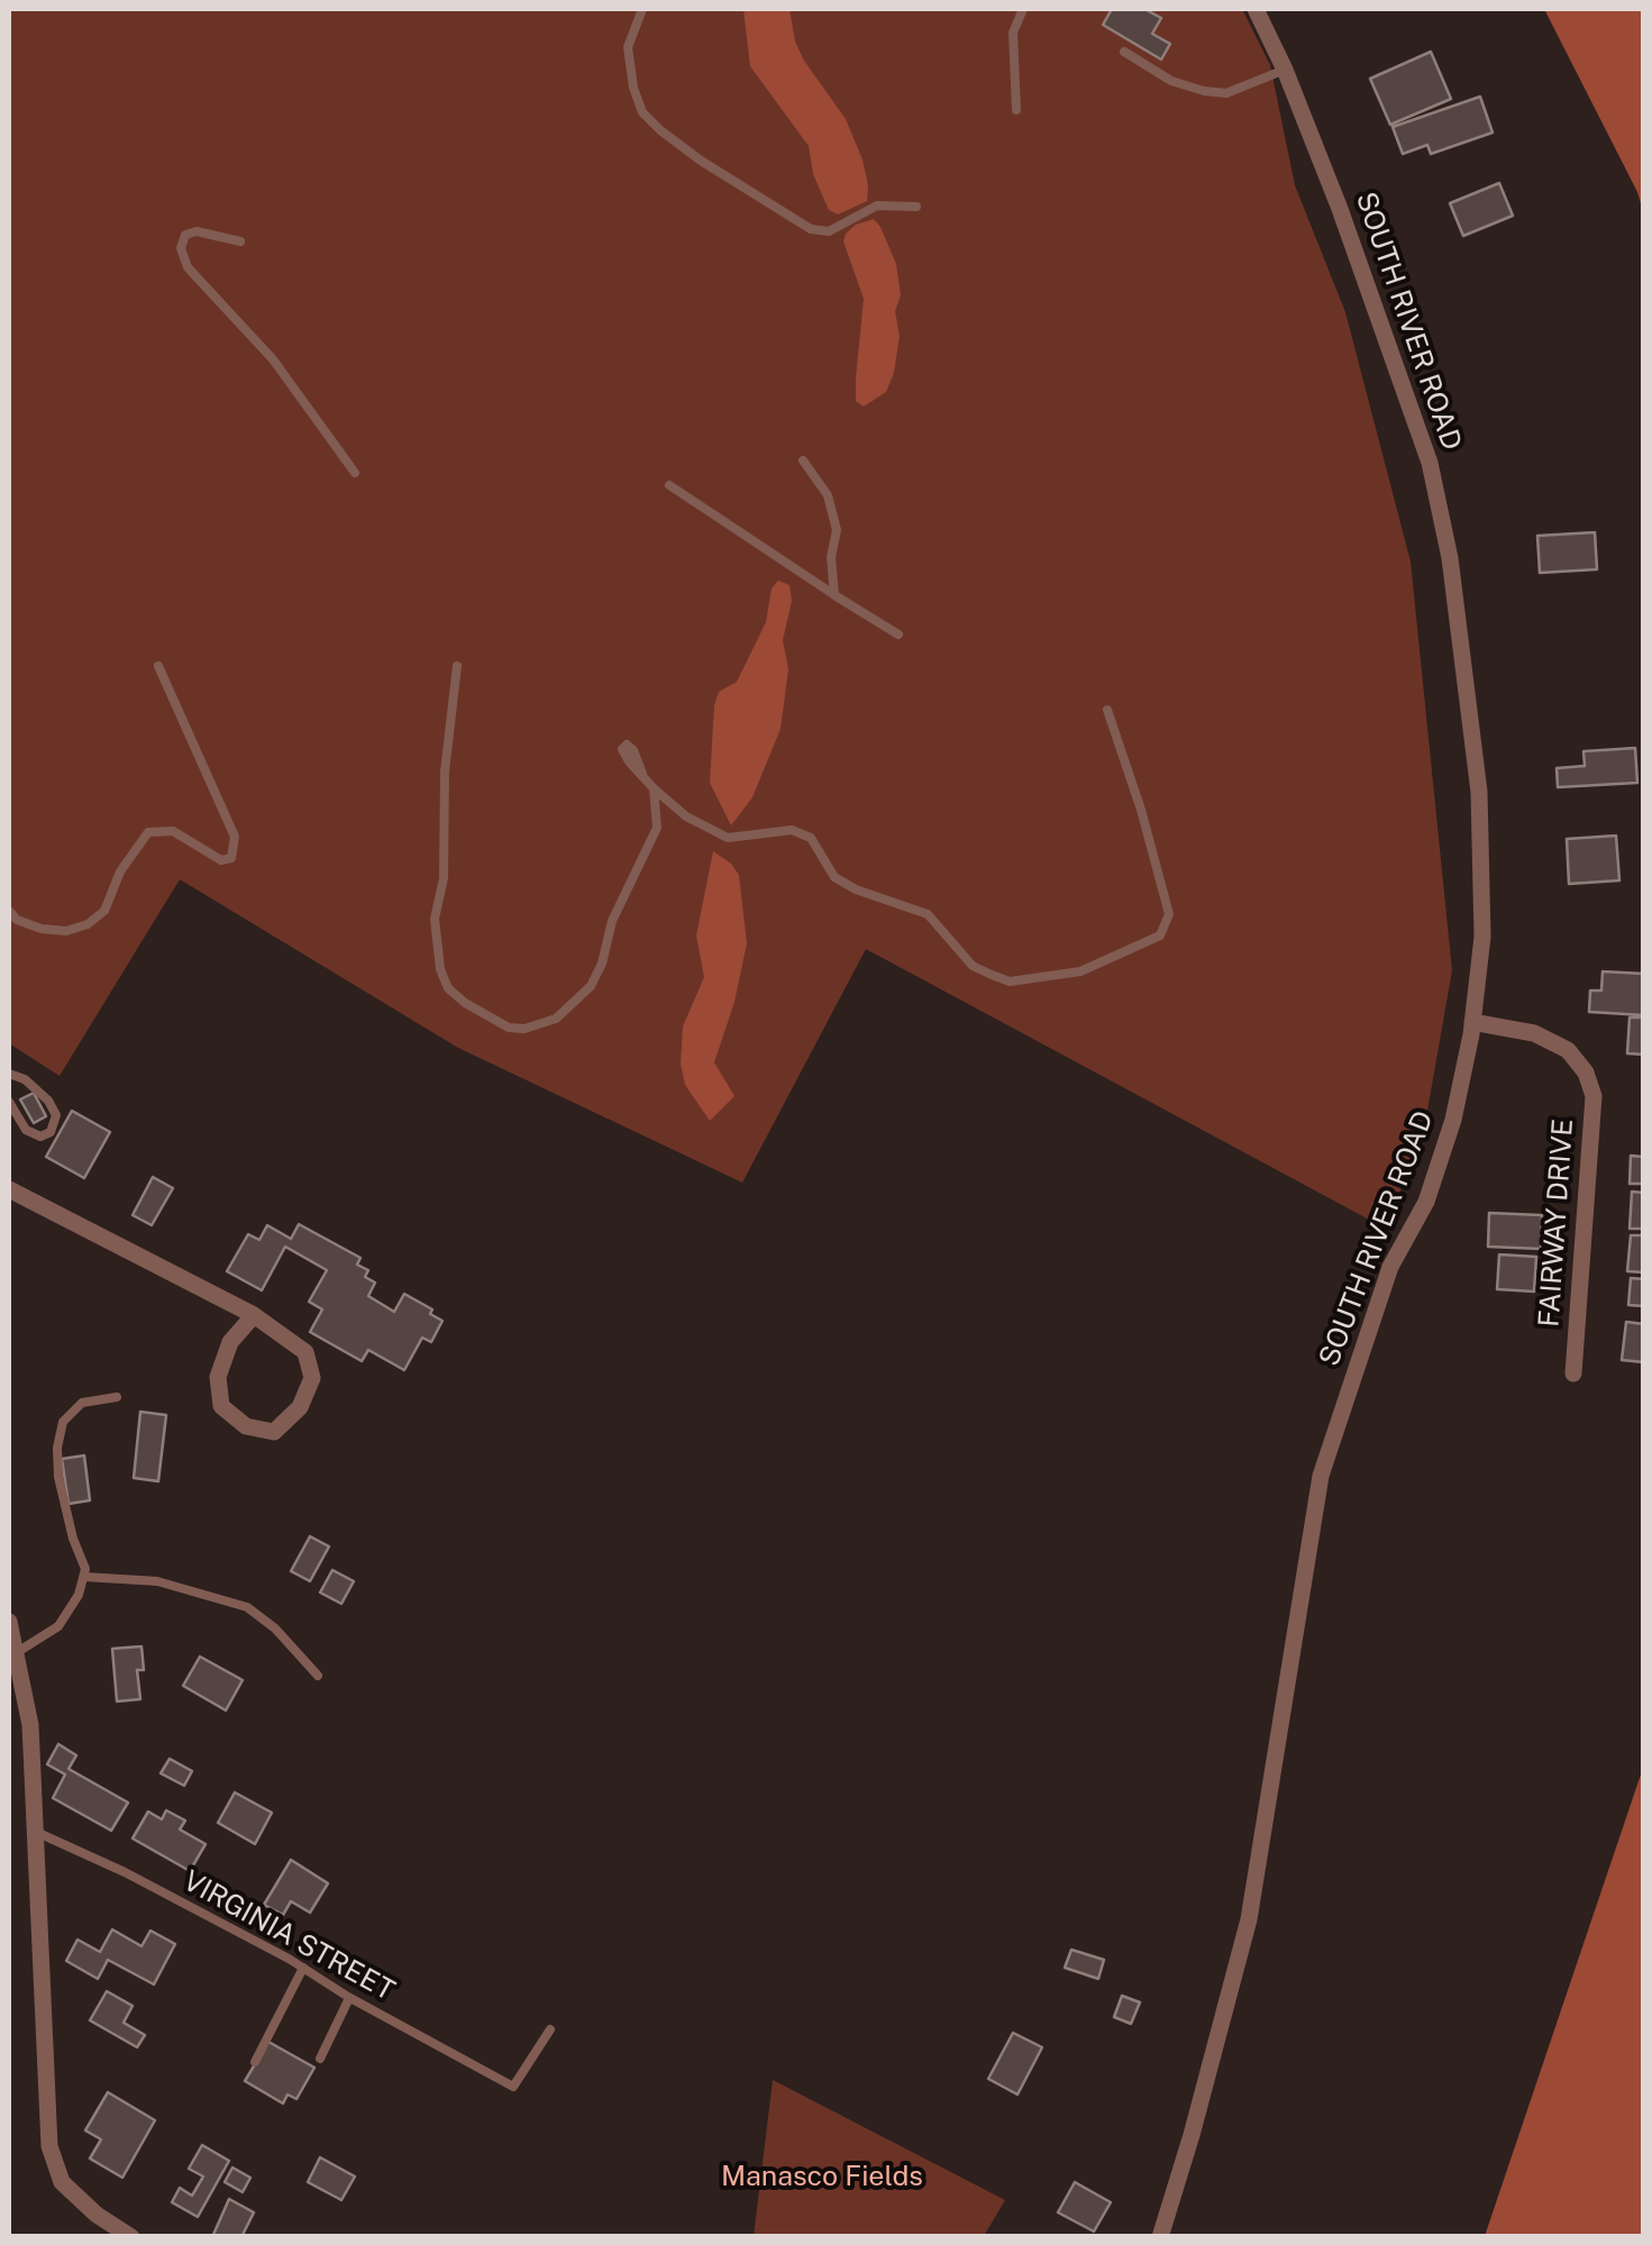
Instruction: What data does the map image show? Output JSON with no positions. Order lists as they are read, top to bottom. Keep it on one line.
{"streets":{"street":["SOUTH RIVER ROAD","FAIRWAY DRIVE"],"lane":["VIRGINIA STREET"]},"crossings":[["SOUTH RIVER ROAD","FAIRWAY DRIVE"]],"parks":["Manasco Fields"]}
